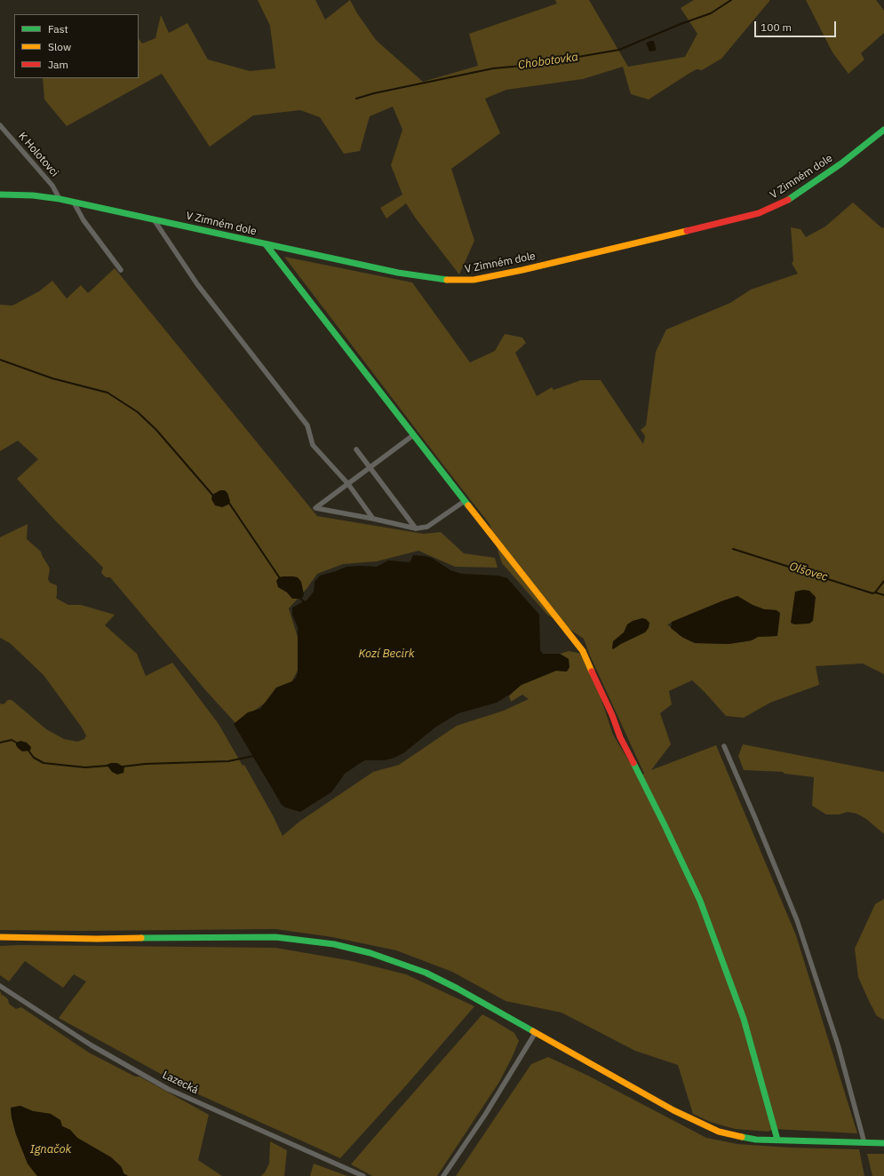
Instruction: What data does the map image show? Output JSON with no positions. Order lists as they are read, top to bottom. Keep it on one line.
{"streets":{"street":["K Holotovci","V Zimném dole","Lazecká"]},"crossings":[["K Holotovci","V Zimném dole"]],"water":["Chobotovka","Olšovec","Kozí Becirk","Ignačok"],"legend":["Fast","Slow","Jam"],"scale_bar":"100 m"}
